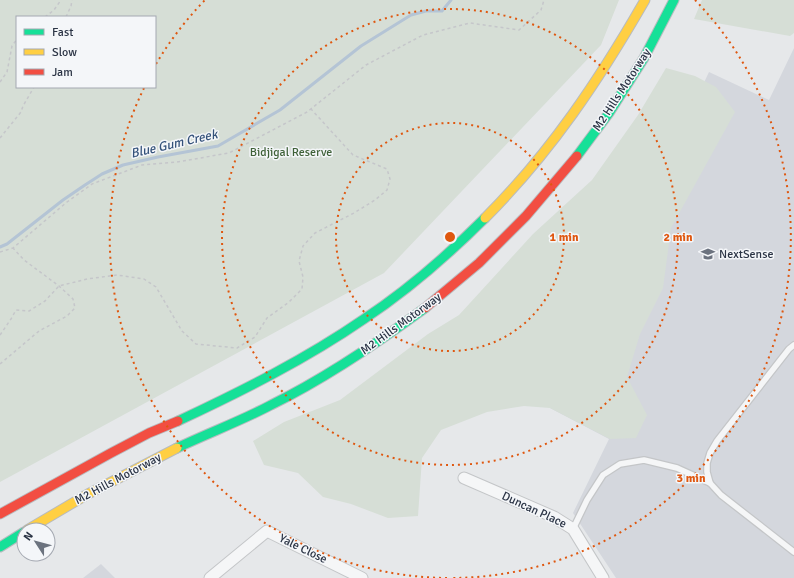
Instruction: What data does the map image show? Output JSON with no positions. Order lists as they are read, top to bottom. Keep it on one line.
{"streets":{"highway":["M2 Hills Motorway"],"street":["Duncan Place","Yale Close"]},"water":["Blue Gum Creek"],"parks":["Bidjigal Reserve"],"places":{"school or university":["NextSense"]},"legend":["Fast","Slow","Jam"],"north":"top left","rings":["1 min","2 min","3 min"]}
